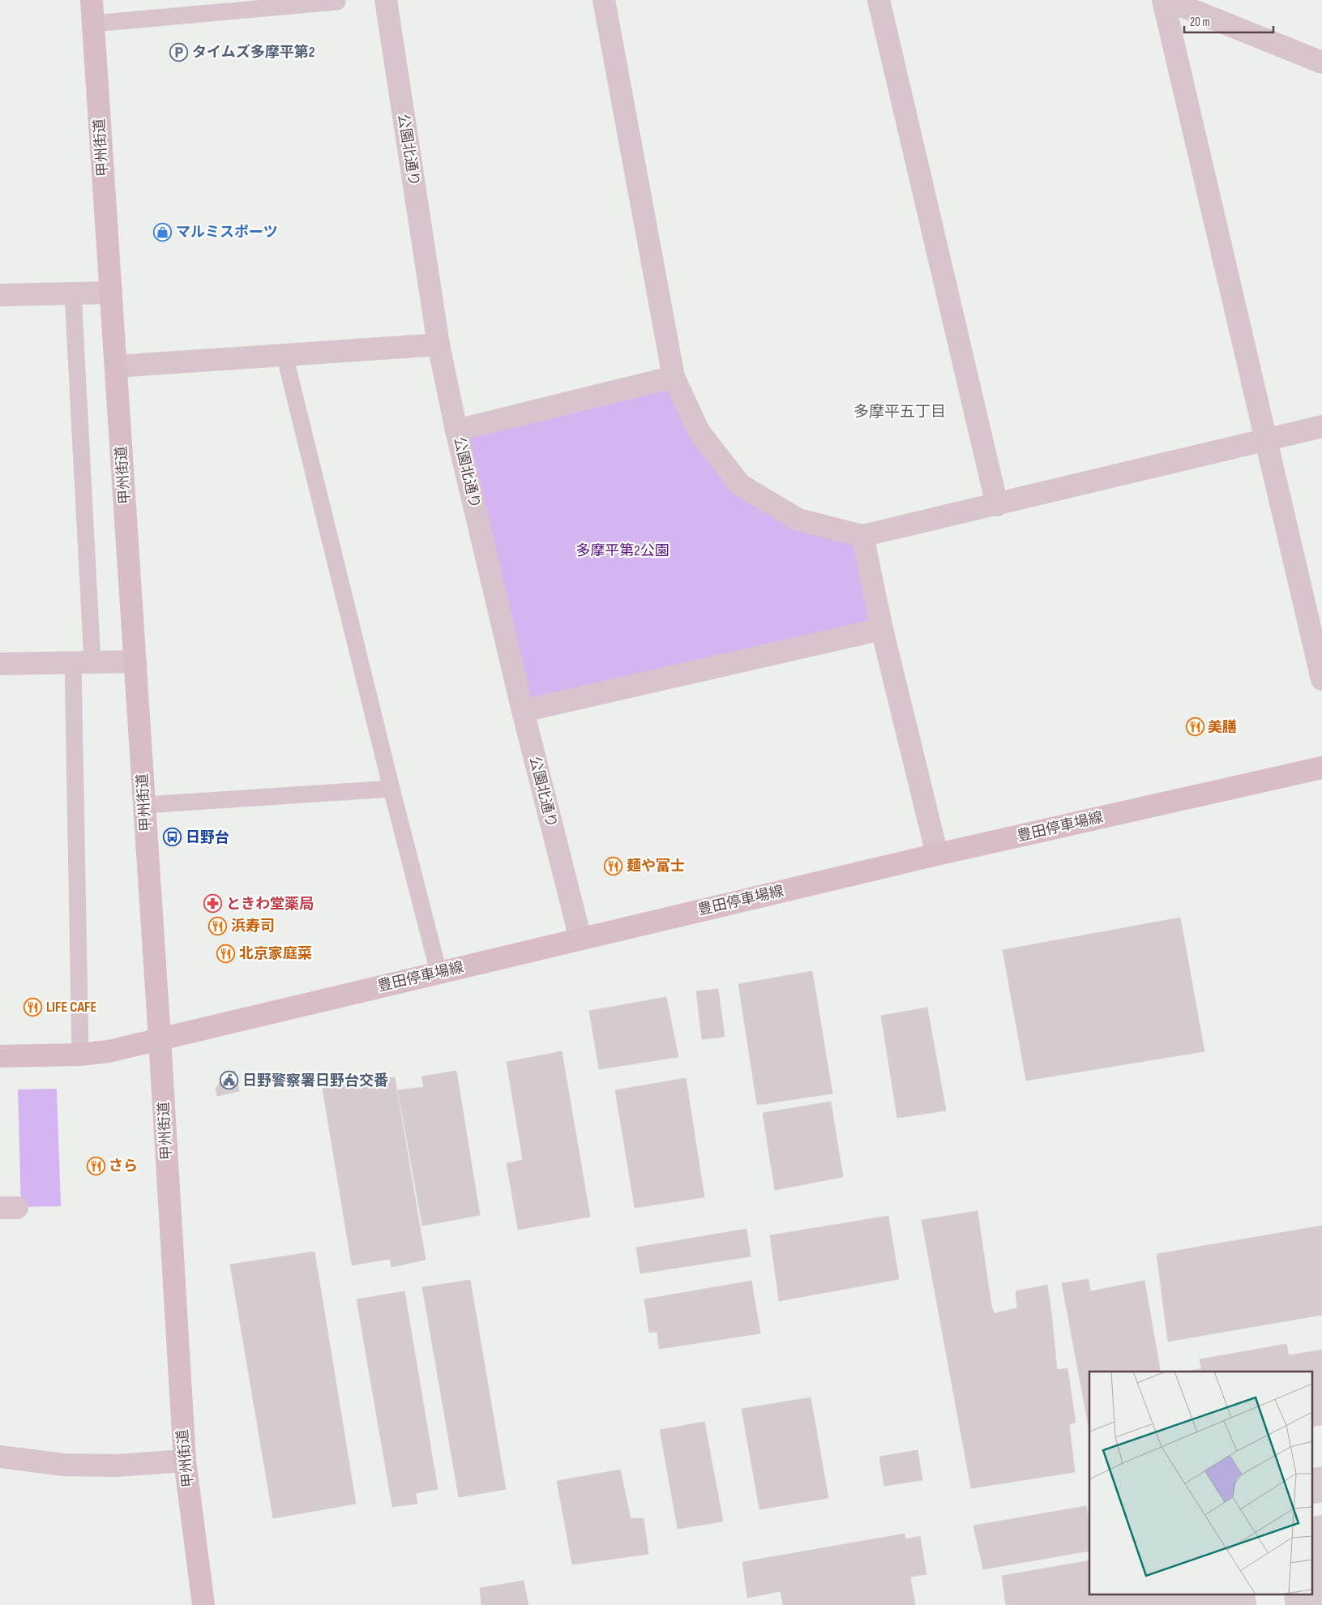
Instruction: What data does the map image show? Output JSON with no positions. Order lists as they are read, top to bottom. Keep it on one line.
{"streets":{"main road":["甲州街道","豊田停車場線"],"street":["公園北通り"]},"crossings":[["甲州街道","豊田停車場線"],["公園北通り","豊田停車場線"]],"districts":["多摩平五丁目"],"parks":["多摩平第2公園"],"places":{"parking":["タイムズ多摩平第2"],"shop":["マルミスポーツ"],"restaurant":["美膳","麺や富士","浜寿司","北京家庭菜","LIFE CAFE","さら"],"bus stop":["日野台"],"pharmacy":["ときわ堂薬局"],"public building":["日野警察署日野台交番"]},"scale_bar":"20 m"}
